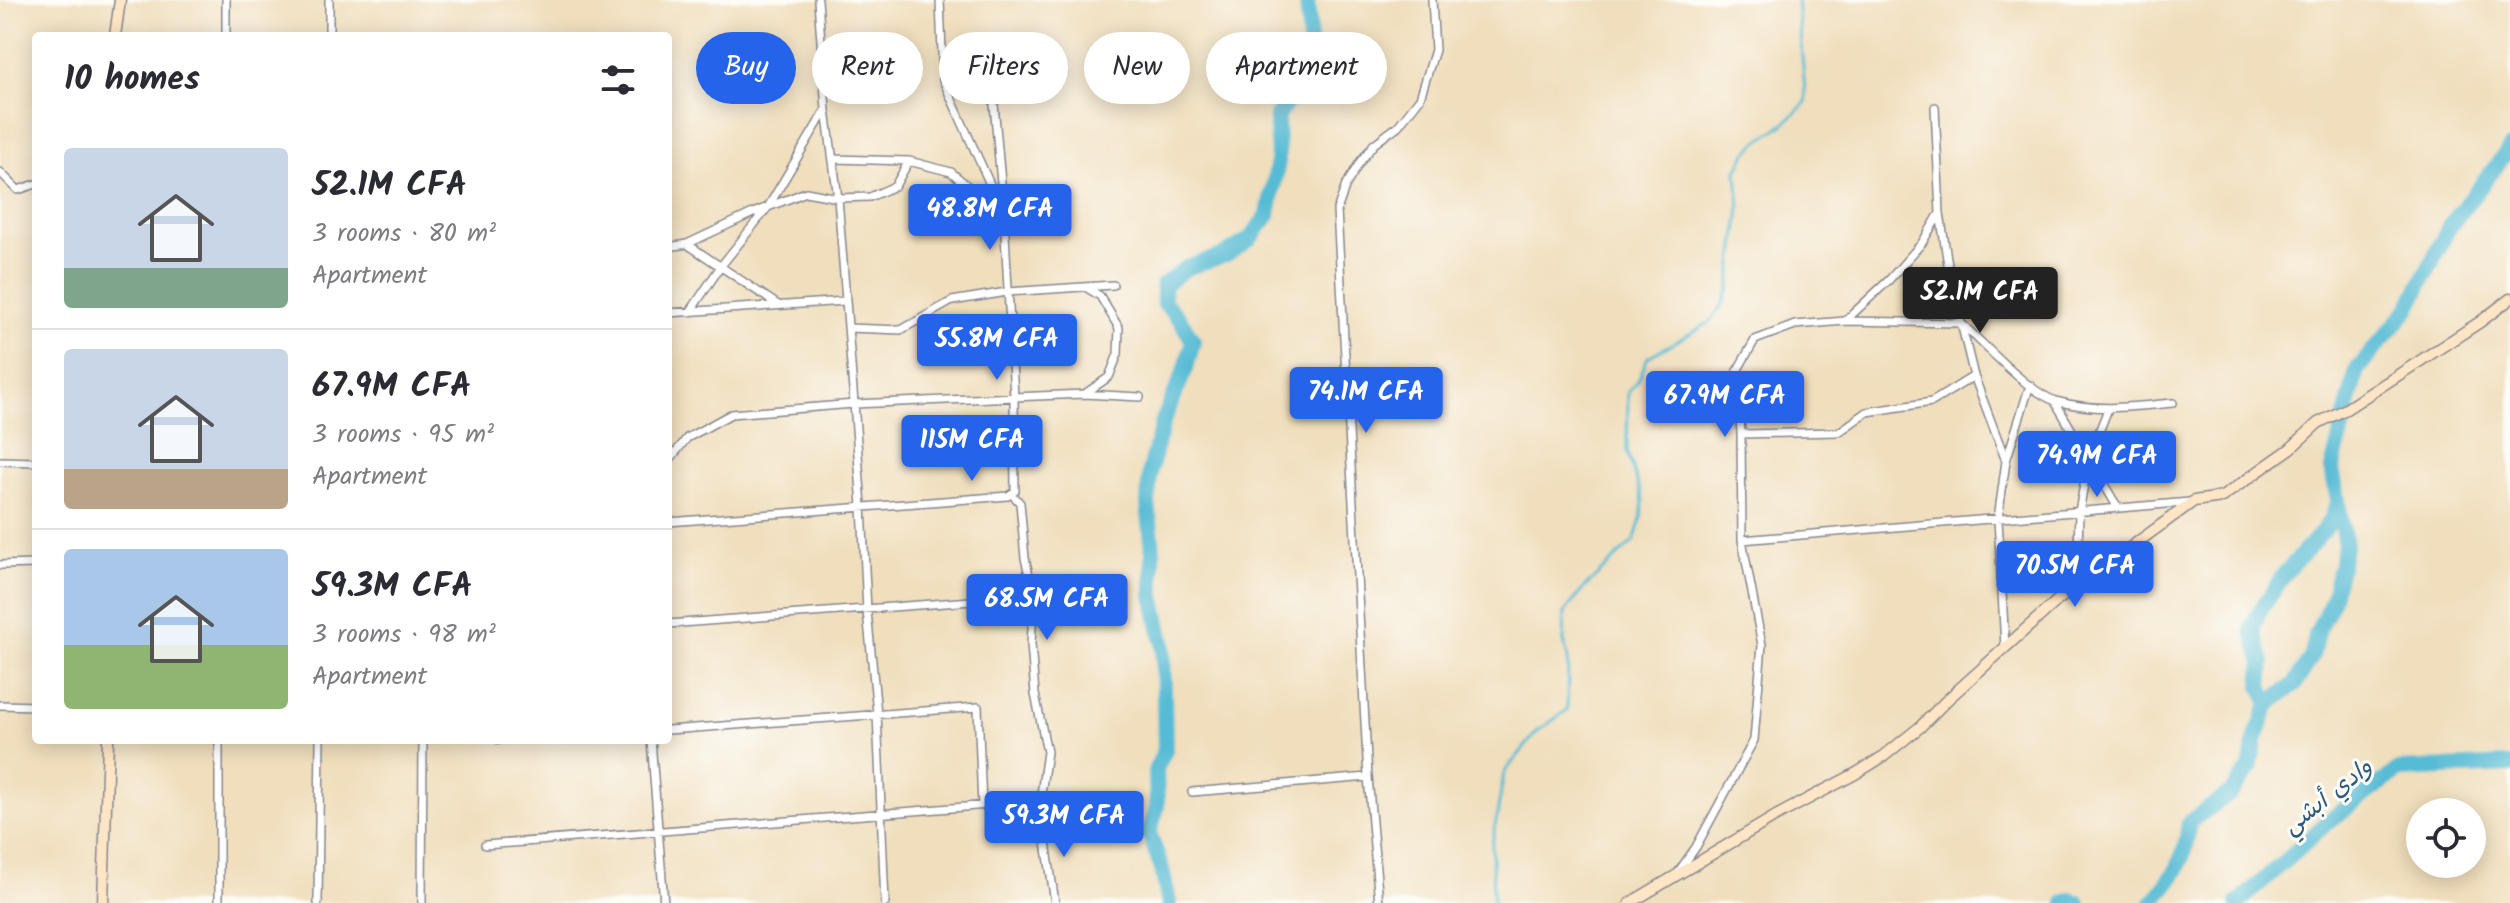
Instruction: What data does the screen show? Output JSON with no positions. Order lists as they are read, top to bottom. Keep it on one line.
{"water":["وادي أبشي"],"page":{"chip":["Buy","Rent","Filters","New","Apartment"],"heading":"10 homes","list":[{"name":"52.1M CFA","note":"3 rooms · 80 m² · Apartment"},{"name":"67.9M CFA","note":"3 rooms · 95 m² · Apartment"},{"name":"59.3M CFA","note":"3 rooms · 98 m² · Apartment"}],"price":["48.8M CFA","52.1M CFA","55.8M CFA","74.1M CFA","67.9M CFA","115M CFA","74.9M CFA","70.5M CFA","68.5M CFA","59.3M CFA"]}}
